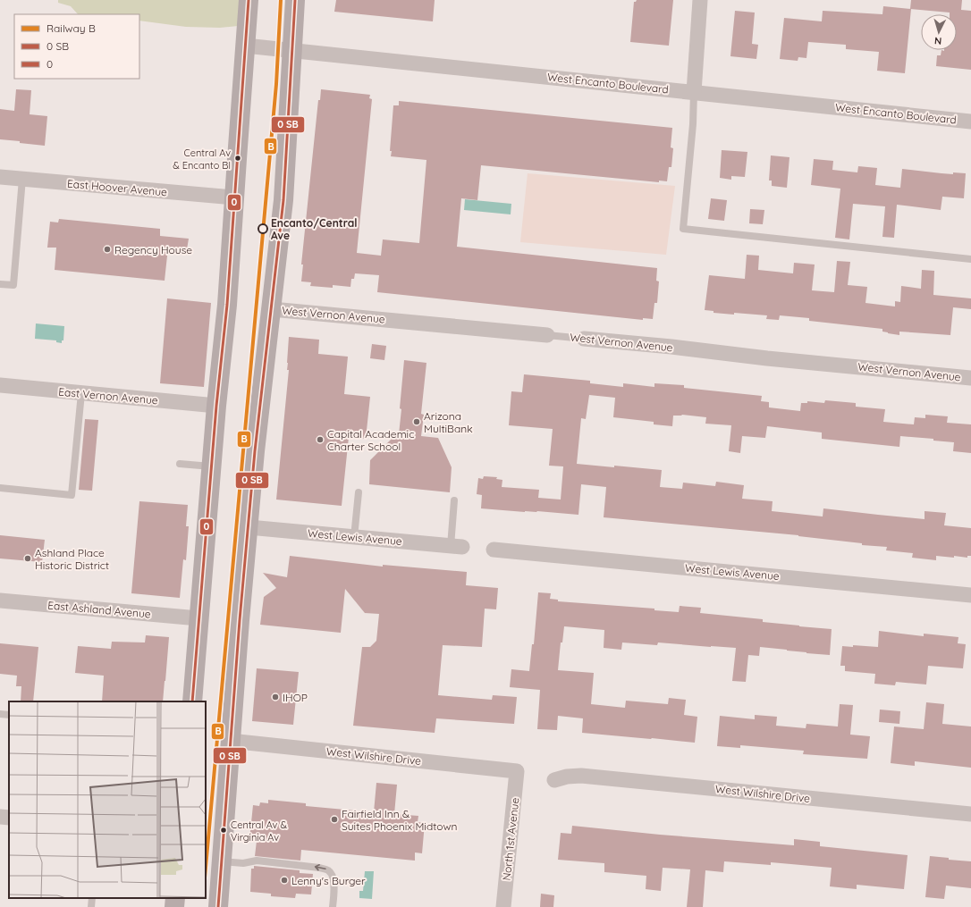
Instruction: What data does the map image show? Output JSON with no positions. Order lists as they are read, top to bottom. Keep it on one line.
{"streets":{"street":["West Encanto Boulevard","East Hoover Avenue","West Vernon Avenue","East Vernon Avenue","West Lewis Avenue","East Ashland Avenue","West Wilshire Drive","North 1st Avenue"]},"crossings":[["West Wilshire Drive","North 1st Avenue"]],"places":["Central Av & Encanto Bl","Encanto/Central Ave","Regency House","Arizona MultiBank","Capital Academic Charter School","Ashland Place Historic District","IHOP","Fairfield Inn & Suites Phoenix Midtown","Central Av & Virginia Av","Lenny's Burger"],"lines":["rail line B","transit line 0"],"legend":["Railway B","0 SB","0"],"north":"bottom"}
